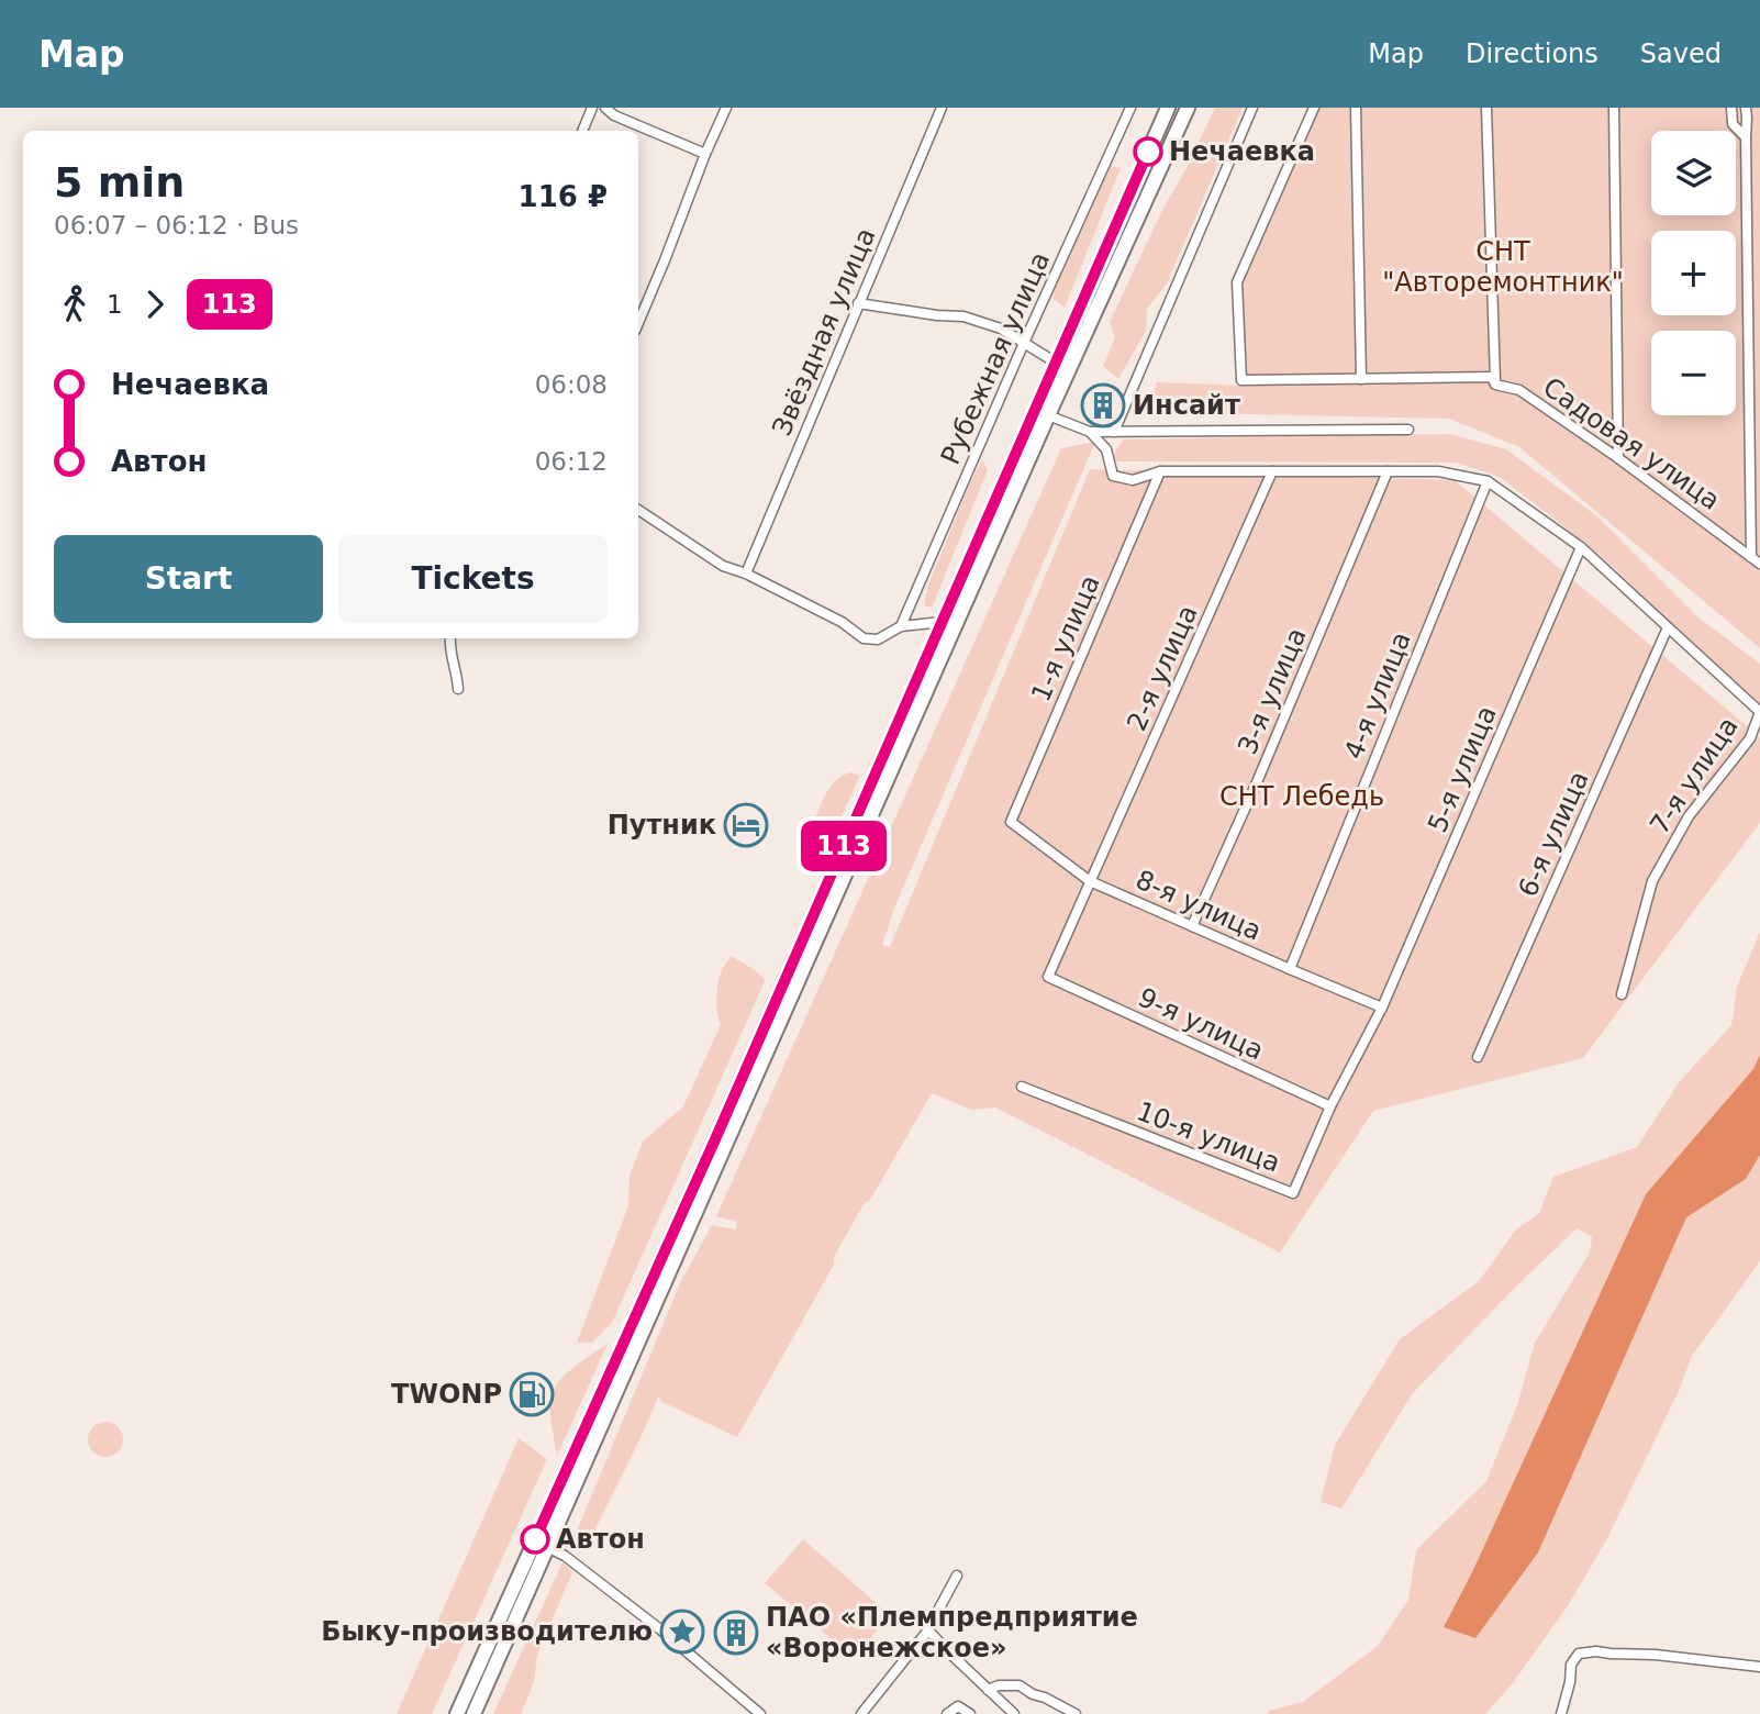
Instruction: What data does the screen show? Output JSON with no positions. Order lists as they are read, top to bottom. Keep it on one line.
{"streets":{"street":["Звёздная улица","Рубежная улица","Садовая улица","1-я улица","2-я улица","3-я улица","4-я улица","5-я улица","7-я улица","6-я улица","8-я улица","9-я улица","10-я улица"]},"crossings":[["1-я улица","8-я улица"],["2-я улица","8-я улица"],["2-я улица","9-я улица"],["3-я улица","8-я улица"],["4-я улица","8-я улица"],["5-я улица","8-я улица"],["8-я улица","9-я улица"],["9-я улица","10-я улица"]],"parks":["СНТ \"Авторемонтник\"","СНТ Лебедь"],"places":{"other":["Нечаевка","Автон"],"building":["Инсайт","ПАО «Племпредприятие «Воронежское»"],"hotel":["Путник"],"fuel station":["TWONP"],"place":["Быку-производителю"]},"lines":["bus line 113"],"page":{"header":"Map","nav":["Map","Directions","Saved"],"on_map":"113","map_buttons":["+","−"],"heading":["5 min","06:07 – 06:12 · Bus","116 ₽"],"legs":["1","113"],"list":[{"name":"Нечаевка","value":"06:08"},{"name":"Автон","value":"06:12"}],"buttons":["Start","Tickets"]}}
